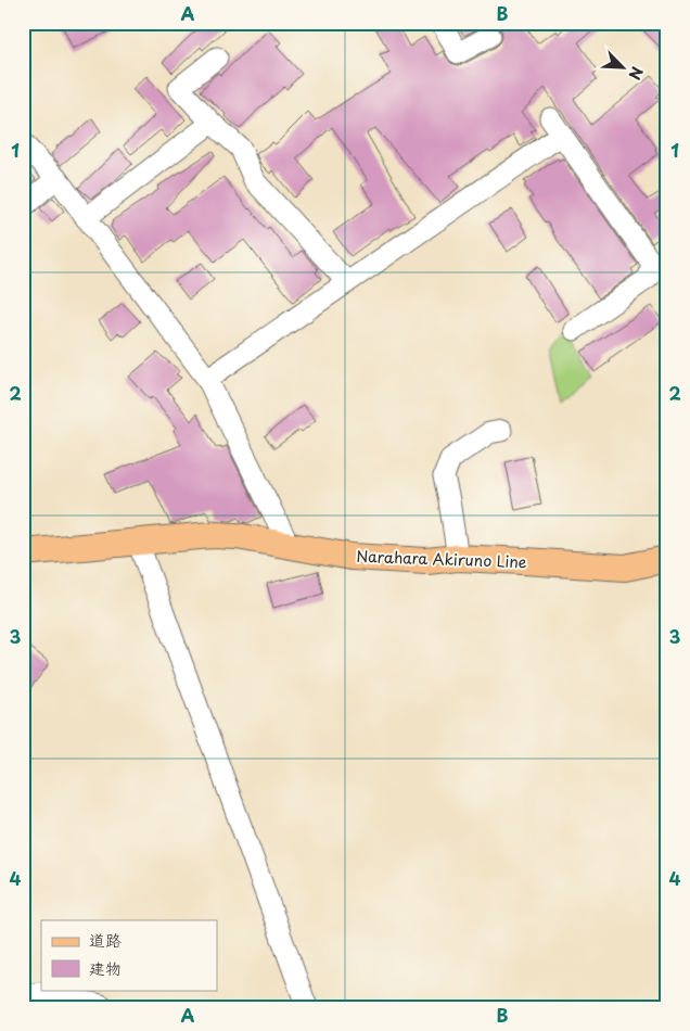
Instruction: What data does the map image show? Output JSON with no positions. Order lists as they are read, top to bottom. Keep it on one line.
{"streets":{"main road":["Narahara Akiruno Line"]},"legend":["道路","建物"],"north":"bottom right","grid":{"columns":["A","B"],"rows":["1","2","3","4"]}}
